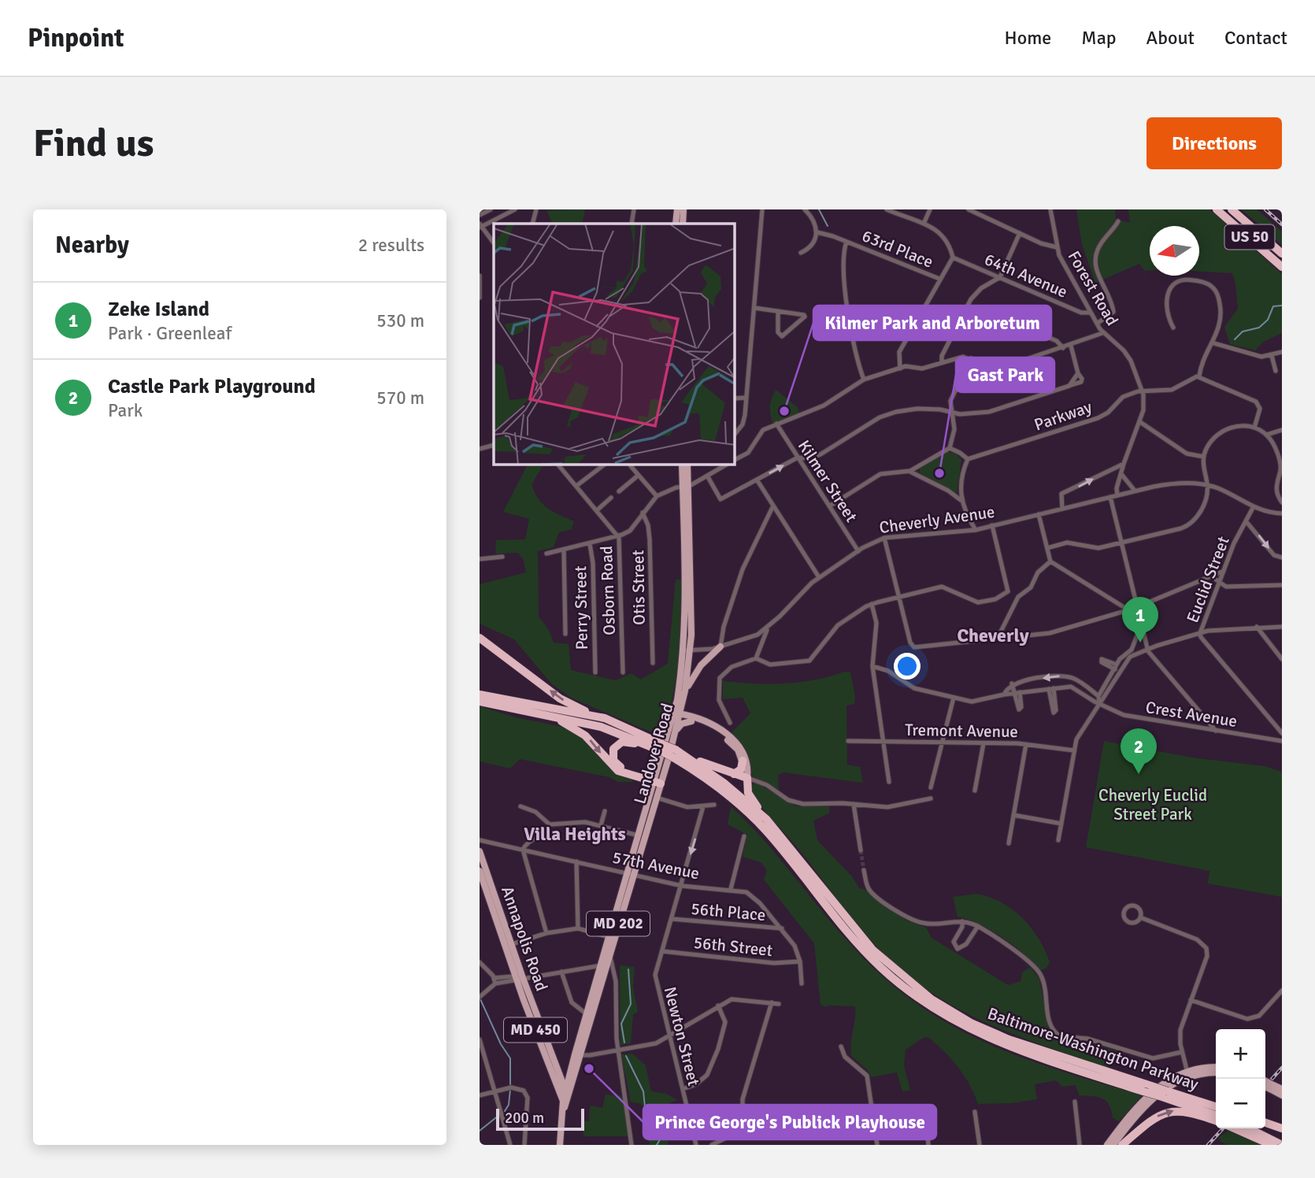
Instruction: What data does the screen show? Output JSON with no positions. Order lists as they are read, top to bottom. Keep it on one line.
{"streets":{"highway":["US 50","Baltimore-Washington Parkway"],"main road":["Landover Road","MD 202","Annapolis Road","MD 450"],"street":["63rd Place","64th Avenue","Forest Road","Parkway","Kilmer Street","Cheverly Avenue","Euclid Street","Otis Street","Osborn Road","Perry Street","Crest Avenue","Tremont Avenue","57th Avenue","56th Place","56th Street","Newton Street"]},"crossings":[["64th Avenue","Forest Road"],["Forest Road","Parkway"],["Forest Road","Cheverly Avenue"],["Kilmer Street","Cheverly Avenue"],["Cheverly Avenue","Euclid Street"],["Cheverly Avenue","Landover Road"],["Landover Road","57th Avenue"],["Landover Road","Annapolis Road"],["57th Avenue","56th Place"],["57th Avenue","56th Street"],["57th Avenue","Newton Street"],["56th Place","Newton Street"],["56th Street","Newton Street"]],"districts":["Cheverly","Villa Heights"],"parks":["Cheverly Euclid Street Park"],"places":["Kilmer Park and Arboretum","Gast Park","Prince George's Publick Playhouse"],"scale_bar":"200 m","north":"left","page":{"header":"Pinpoint","nav":["Home","Map","About","Contact"],"buttons":"Directions","title":"Find us","heading":["Nearby","2 results"],"list":[{"mark":"1","name":"Zeke Island","note":"Park · Greenleaf","value":"530 m"},{"mark":"2","name":"Castle Park Playground","note":"Park","value":"570 m"}],"pins":["1","2"],"map_buttons":["+","−"],"scale":"200 m"}}
